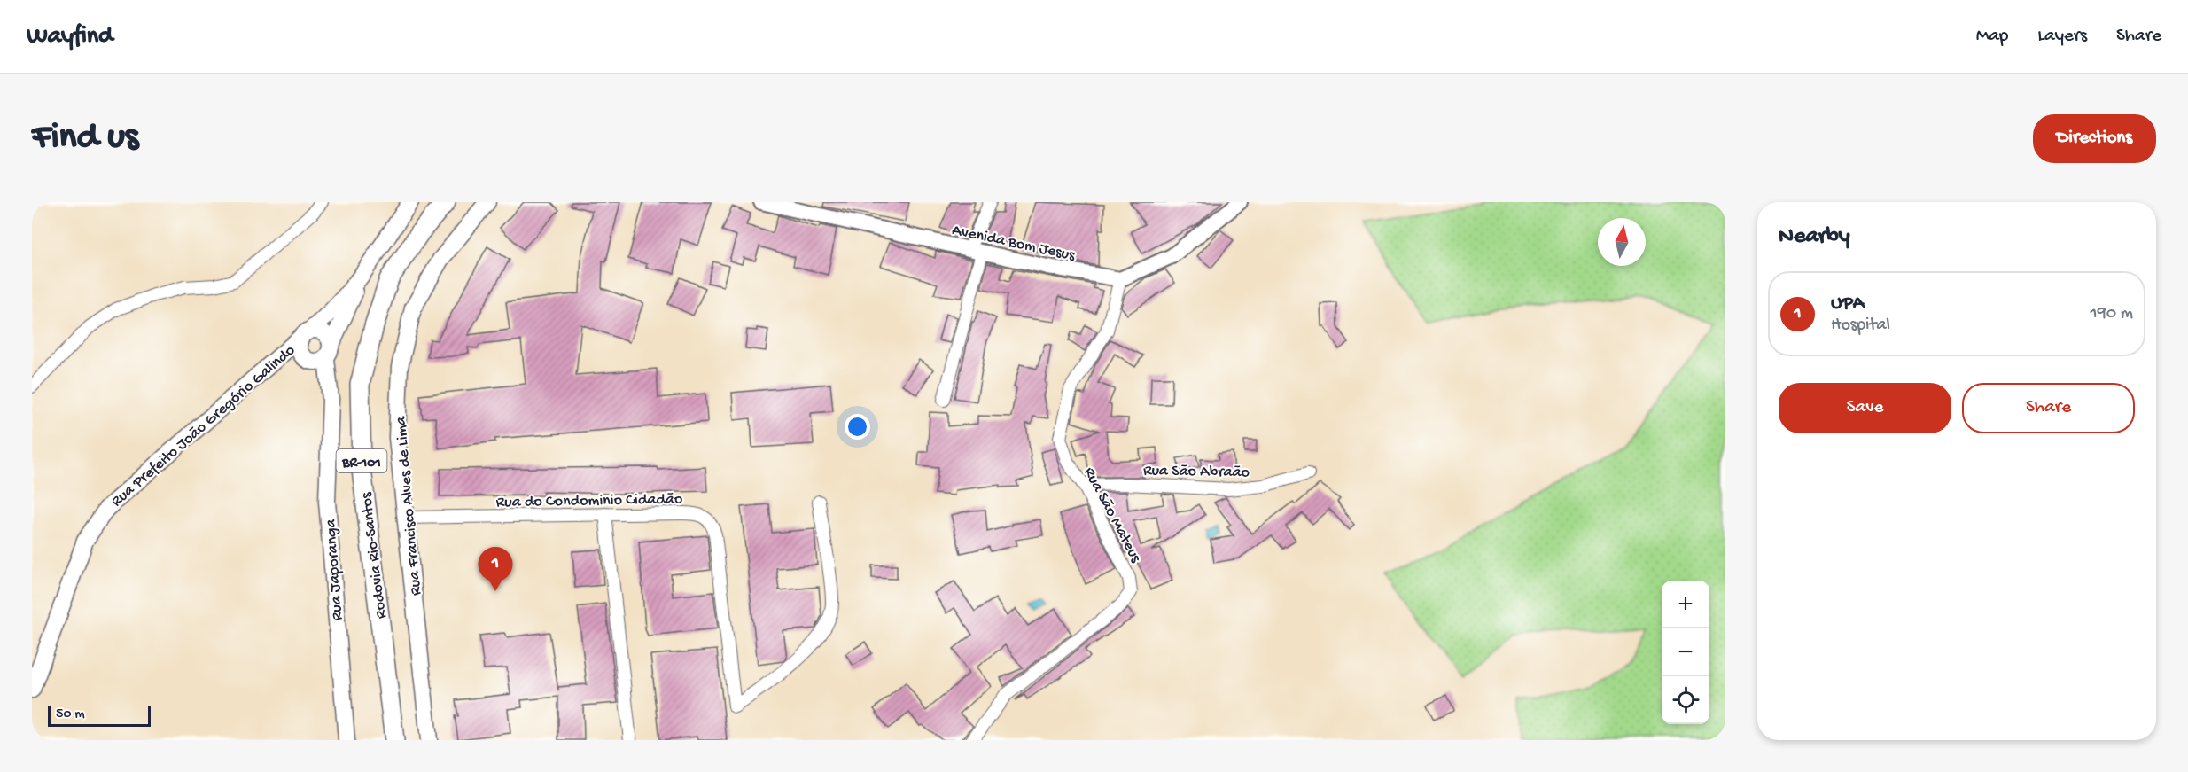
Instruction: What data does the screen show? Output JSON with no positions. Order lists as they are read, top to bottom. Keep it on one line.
{"streets":{"highway":["BR-101","Rodovia Rio-Santos"],"main road":["Rua Prefeito João Gregório Galindo","Rua Francisco Alves de Lima","Rua Japoranga"],"street":["Avenida Bom Jesus","Rua São Abraão","Rua do Condominio Cidadão","Rua São Mateus"]},"crossings":[["Avenida Bom Jesus","Rua São Mateus"],["Rua Prefeito João Gregório Galindo","Rua Japoranga"],["Rua São Abraão","Rua São Mateus"],["Rua do Condominio Cidadão","Rua Francisco Alves de Lima"]],"scale_bar":"50 m","north":"top","page":{"header":"Wayfind","nav":["Map","Layers","Share"],"buttons":["Directions",["Save","Share"]],"title":"Find us","heading":"Nearby","list":[{"mark":"1","name":"UPA","note":"Hospital","value":"190 m"}],"pins":"1","map_buttons":["+","−"],"scale":"50 m"}}
